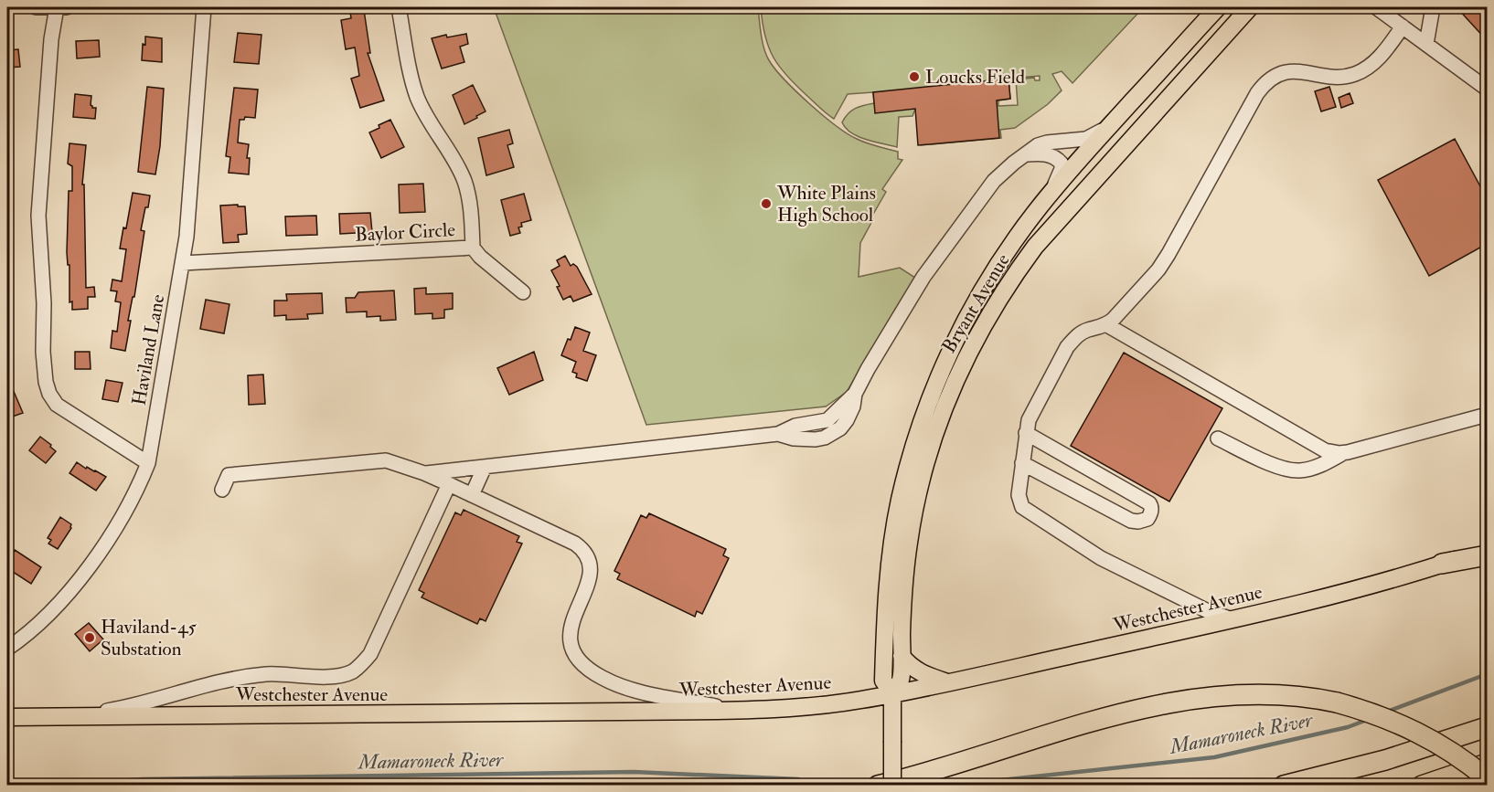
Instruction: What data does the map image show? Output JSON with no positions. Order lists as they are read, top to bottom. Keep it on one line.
{"streets":{"main road":["Bryant Avenue","Westchester Avenue"],"street":["Baylor Circle","Haviland Lane"]},"crossings":[["Baylor Circle","Haviland Lane"],["Bryant Avenue","Westchester Avenue"]],"water":["Mamaroneck River"],"places":["Loucks Field","White Plains High School","Haviland-45 Substation"]}
